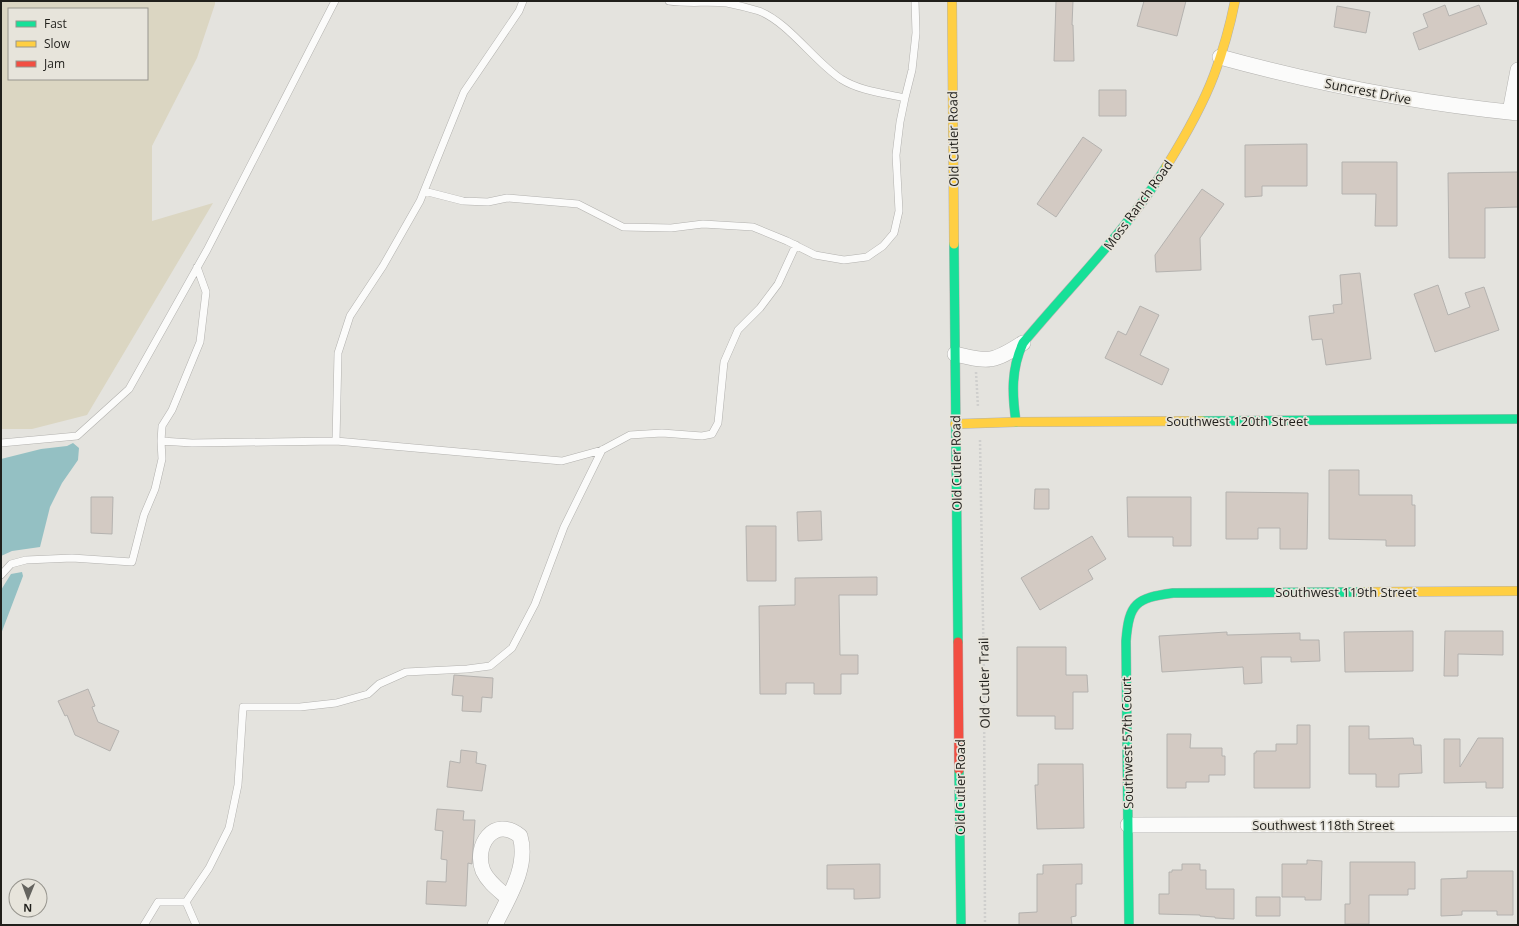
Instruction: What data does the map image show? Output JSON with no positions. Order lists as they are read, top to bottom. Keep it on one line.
{"streets":{"street":["Suncrest Drive","Old Cutler Road","Moss Ranch Road","Southwest 120th Street","Southwest 119th Street","Southwest 57th Court","Southwest 118th Street"],"path":["Old Cutler Trail"]},"crossings":[["Suncrest Drive","Moss Ranch Road"],["Old Cutler Road","Moss Ranch Road"],["Old Cutler Road","Southwest 120th Street"],["Moss Ranch Road","Southwest 120th Street"],["Southwest 119th Street","Southwest 57th Court"],["Southwest 57th Court","Southwest 118th Street"]],"legend":["Fast","Slow","Jam"],"north":"bottom"}
